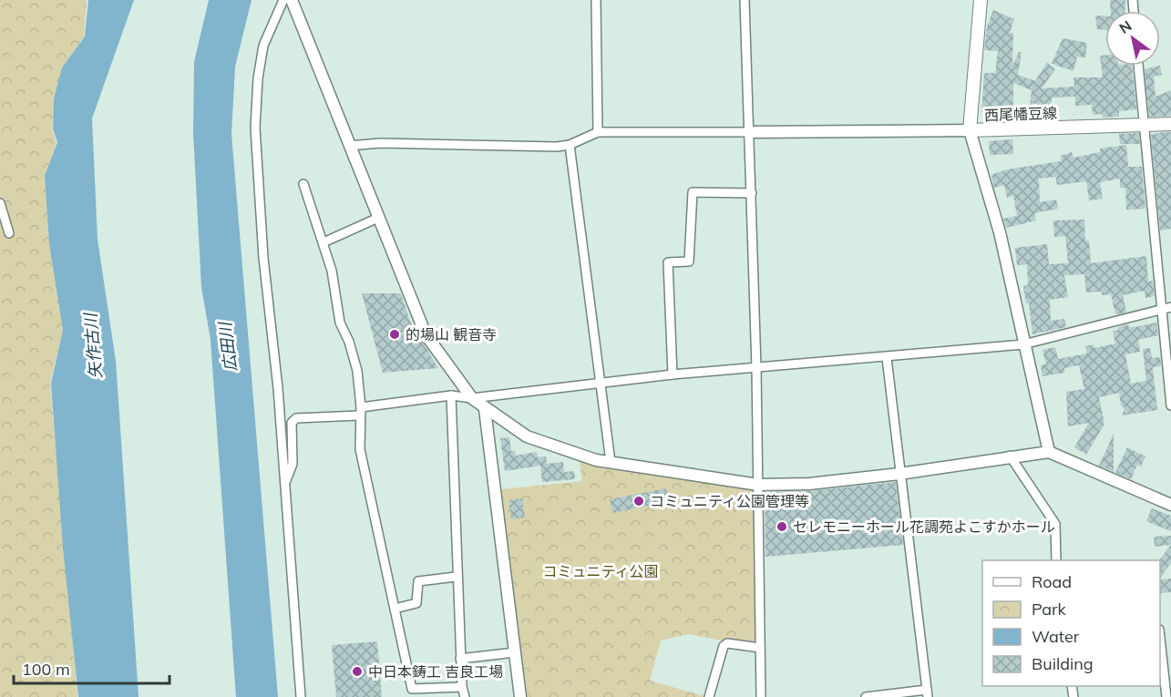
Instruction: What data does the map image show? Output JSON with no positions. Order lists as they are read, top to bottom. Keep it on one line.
{"streets":{"main road":["西尾幡豆線"]},"water":["矢作古川","広田川"],"parks":["コミュニティ公園"],"places":["的場山 観音寺","コミュニティ公園管理等","セレモニーホール花調苑よこすかホール","中日本鋳工 吉良工場"],"legend":["Road","Park","Water","Building"],"scale_bar":"100 m","north":"top left"}
